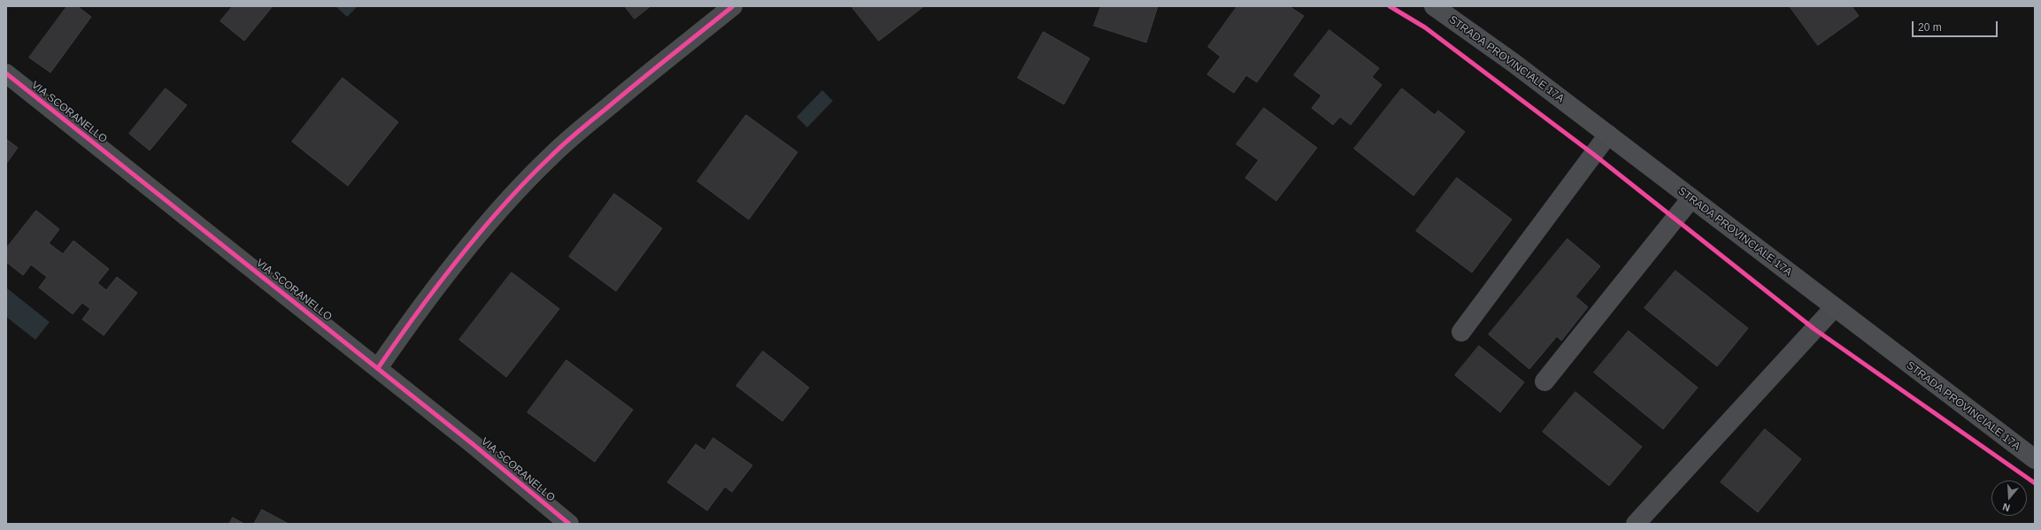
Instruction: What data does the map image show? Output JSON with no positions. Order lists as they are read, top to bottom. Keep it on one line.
{"streets":{"main road":["STRADA PROVINCIALE 17A"],"street":["VIA SCORANELLO"]},"scale_bar":"20 m","north":"bottom"}
